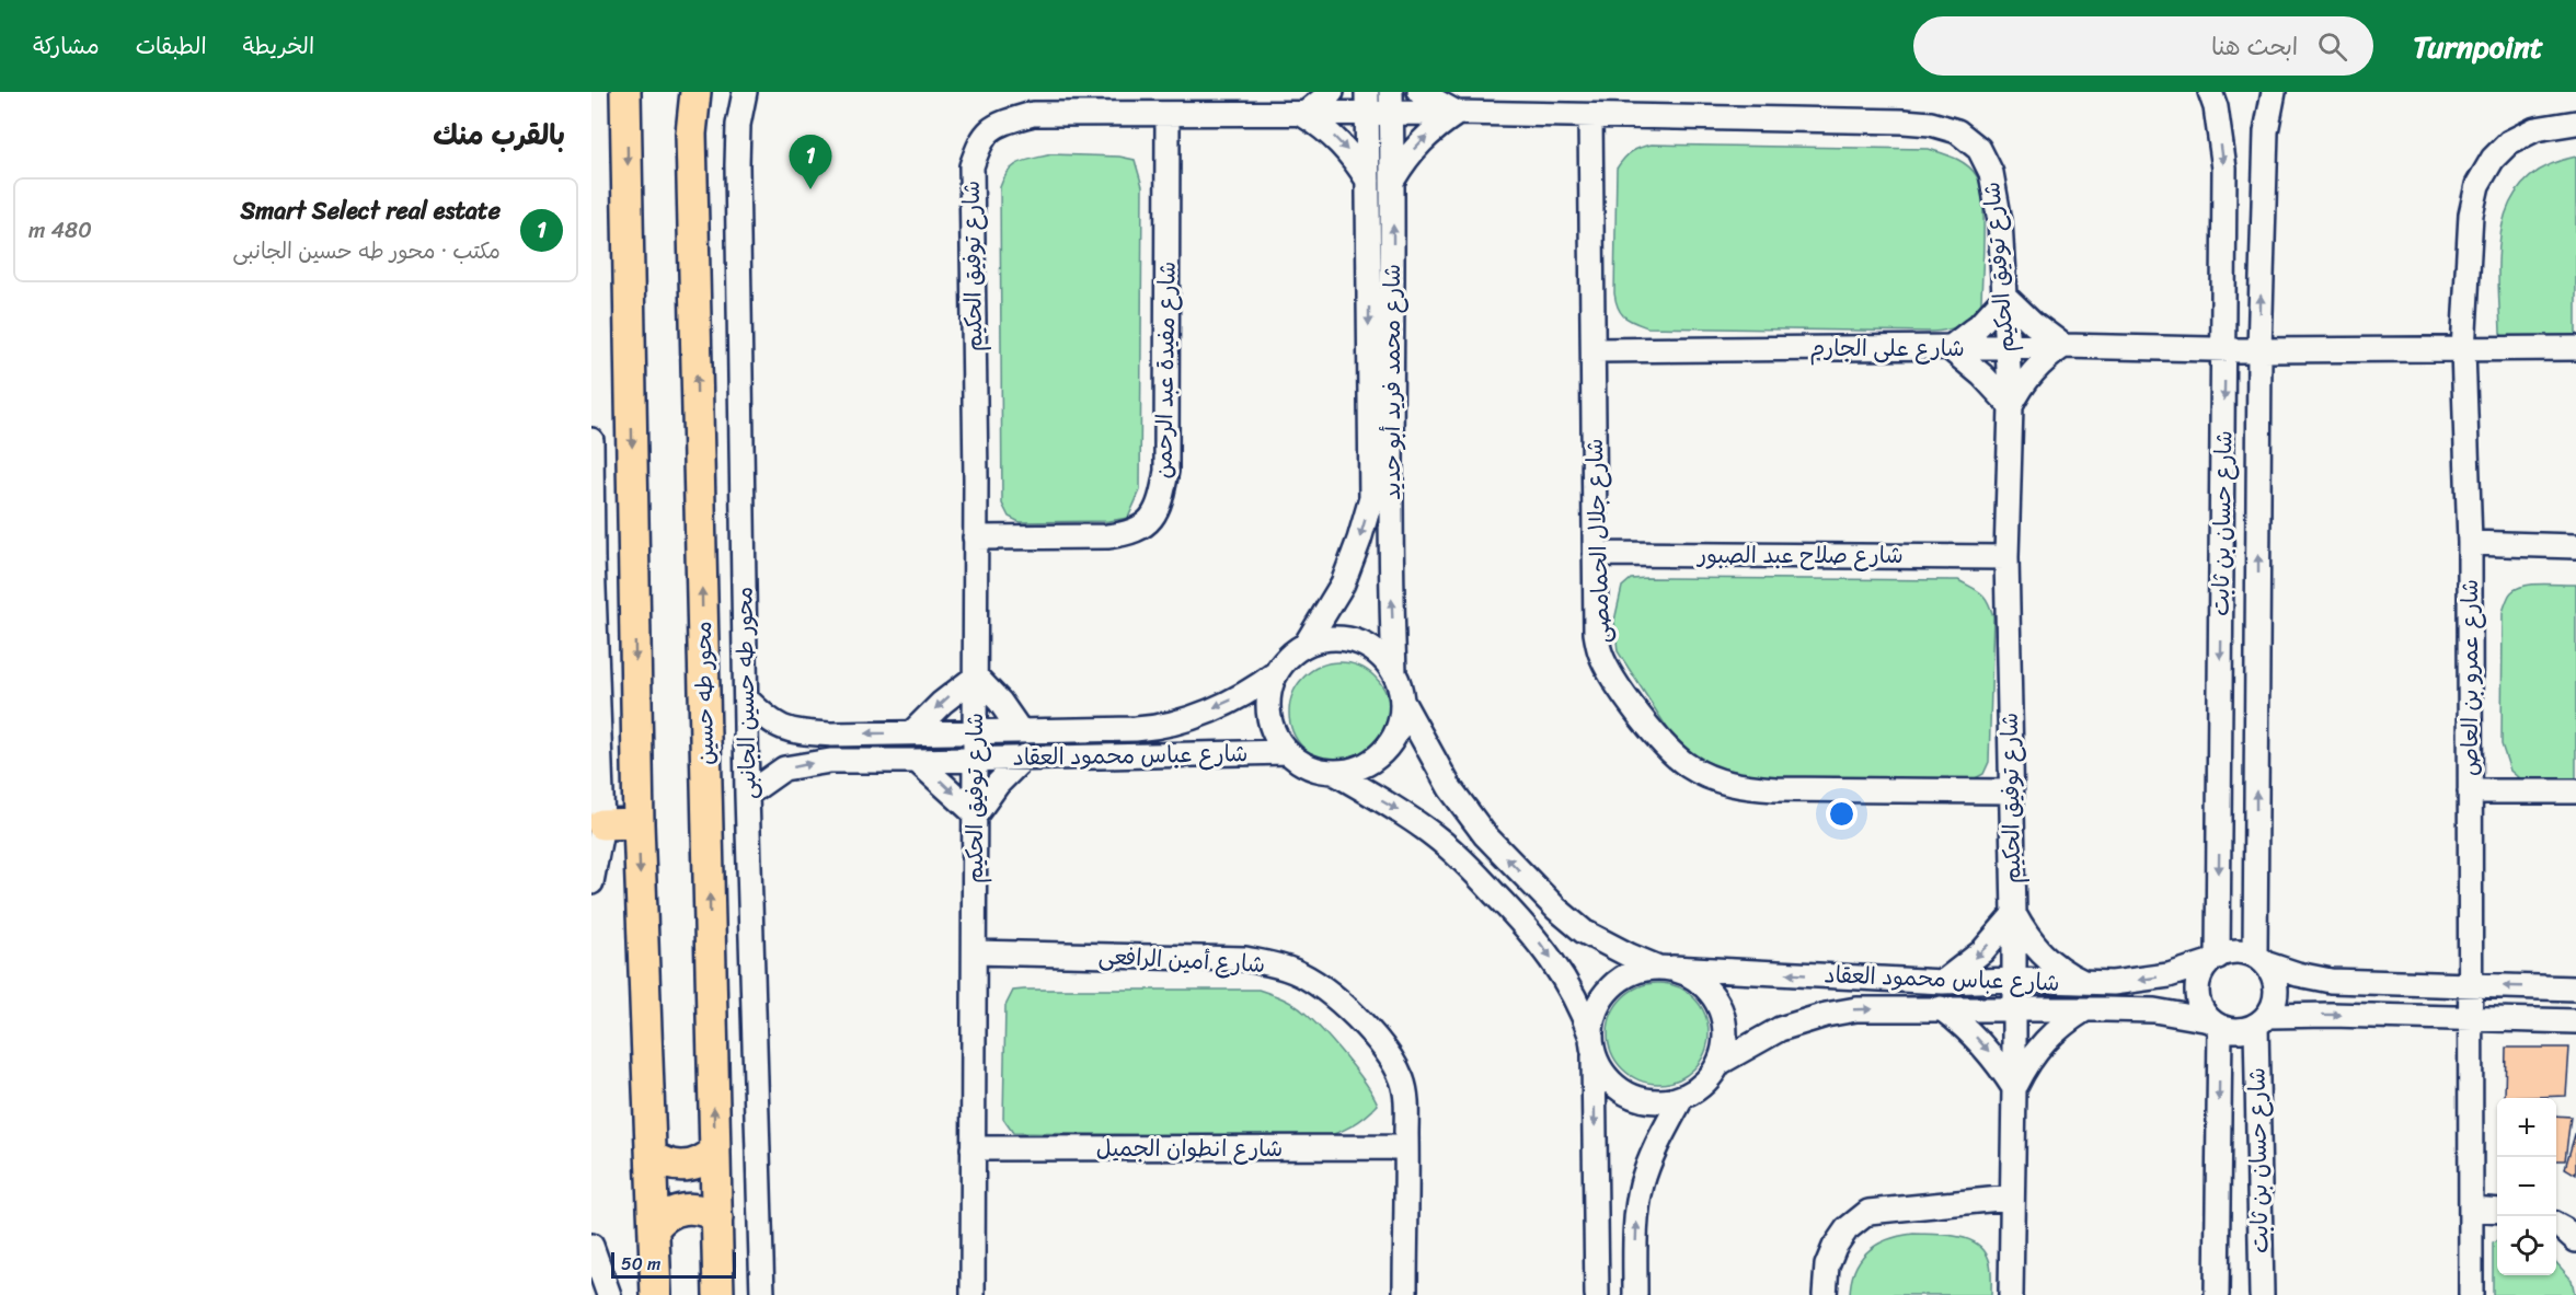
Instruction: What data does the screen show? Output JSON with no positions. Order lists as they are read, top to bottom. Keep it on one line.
{"streets":{"main road":["محور طه حسين"],"street":["شارع توفيق الحكيم","شارع على الجارم","شارع مفيدة عبد الرحمن","شارع محمد فريد أبو حديد","شارع حسان بن ثابت","شارع جلال الحمامصى","شارع صلاح عبد الصبور","شارع عمرو بن العاص","محور طه حسين الجانبى","شارع عباس محمود العقاد","شارع أمين الرافعى","شارع انطوان الجميل"]},"crossings":[["شارع توفيق الحكيم","شارع على الجارم"],["شارع توفيق الحكيم","شارع مفيدة عبد الرحمن"],["شارع توفيق الحكيم","شارع محمد فريد أبو حديد"],["شارع توفيق الحكيم","شارع جلال الحمامصى"],["شارع توفيق الحكيم","شارع صلاح عبد الصبور"],["شارع توفيق الحكيم","شارع عباس محمود العقاد"],["شارع توفيق الحكيم","شارع أمين الرافعى"],["شارع توفيق الحكيم","شارع انطوان الجميل"],["شارع على الجارم","شارع حسان بن ثابت"],["شارع على الجارم","شارع جلال الحمامصى"],["شارع على الجارم","شارع عمرو بن العاص"],["شارع محمد فريد أبو حديد","شارع عباس محمود العقاد"],["شارع حسان بن ثابت","شارع عباس محمود العقاد"],["شارع جلال الحمامصى","شارع صلاح عبد الصبور"],["محور طه حسين الجانبى","شارع عباس محمود العقاد"],["شارع أمين الرافعى","شارع انطوان الجميل"]],"scale_bar":"50 m","page":{"header":"Turnpoint","search":"ابحث هنا","nav":["الخريطة","الطبقات","مشاركة"],"heading":"بالقرب منك","pins":"1","list":[{"mark":"1","name":"Smart Select real estate","note":"مكتب · محور طه حسين الجانبى","value":"480 m"}],"map_buttons":["+","−"],"scale":"50 m"}}
